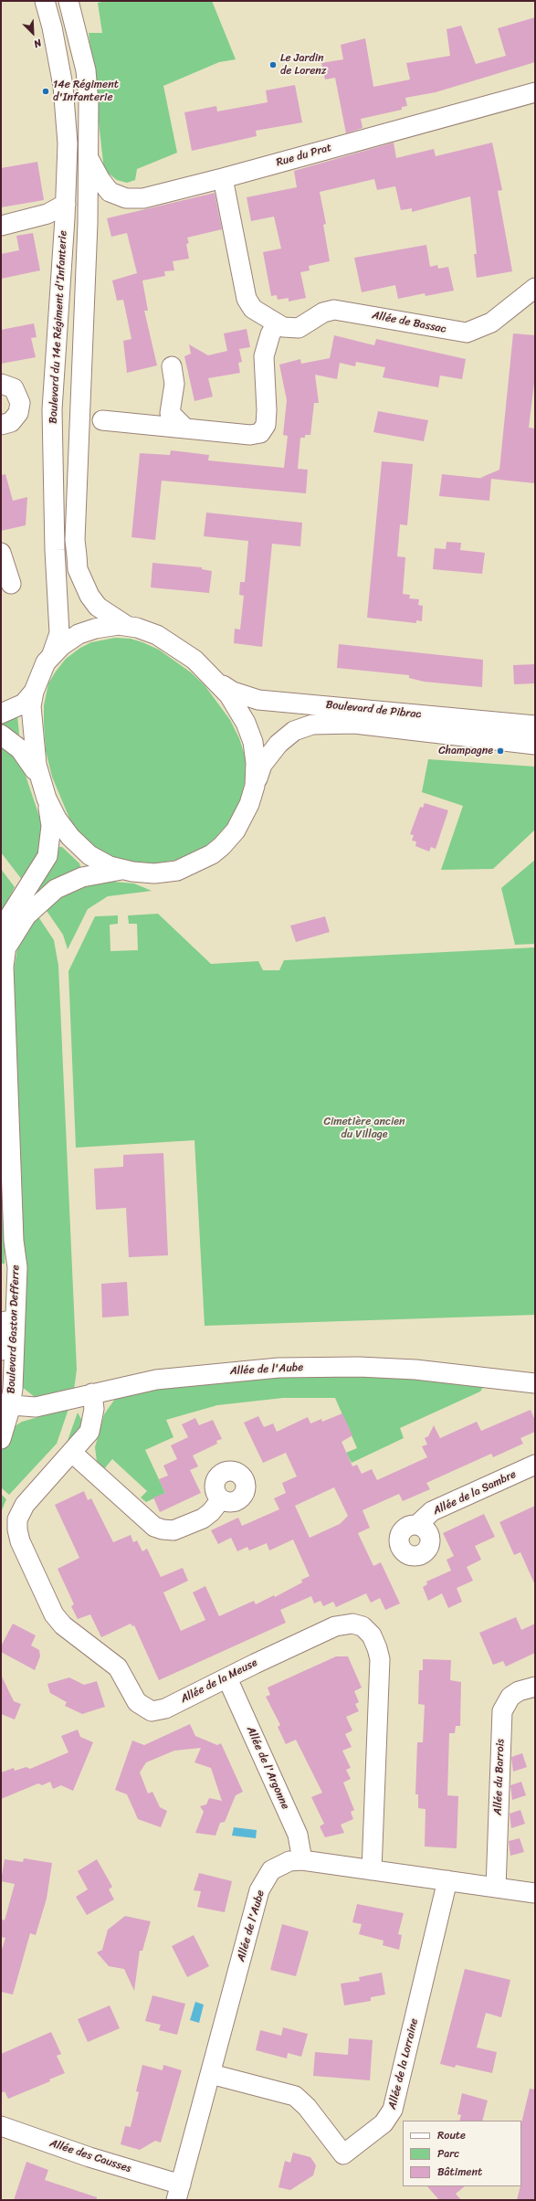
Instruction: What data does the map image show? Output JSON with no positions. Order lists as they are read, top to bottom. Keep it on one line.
{"streets":{"street":["Rue du Prat","Allée de Bassac","Boulevard du 14e Régiment d'Infanterie","Boulevard de Pibrac","Boulevard Gaston Defferre","Allée de l'Aube","Allée de la Sambre","Allée de la Meuse","Allée de l'Argonne","Allée du Barrois","Allée de la Lorraine","Allée des Causses"]},"crossings":[["Rue du Prat","Allée de Bassac"],["Boulevard Gaston Defferre","Allée de l'Aube"],["Allée de l'Aube","Allée de la Meuse"],["Allée de l'Aube","Allée de l'Argonne"],["Allée de l'Aube","Allée du Barrois"],["Allée de l'Aube","Allée de la Lorraine"],["Allée de l'Aube","Allée des Causses"],["Allée de la Meuse","Allée de l'Argonne"]],"parks":["Cimetière ancien du Village"],"places":["Le Jardin de Lorenz","14e Régiment d'Infanterie","Champagne"],"legend":["Route","Parc","Bâtiment"],"north":"bottom right"}
